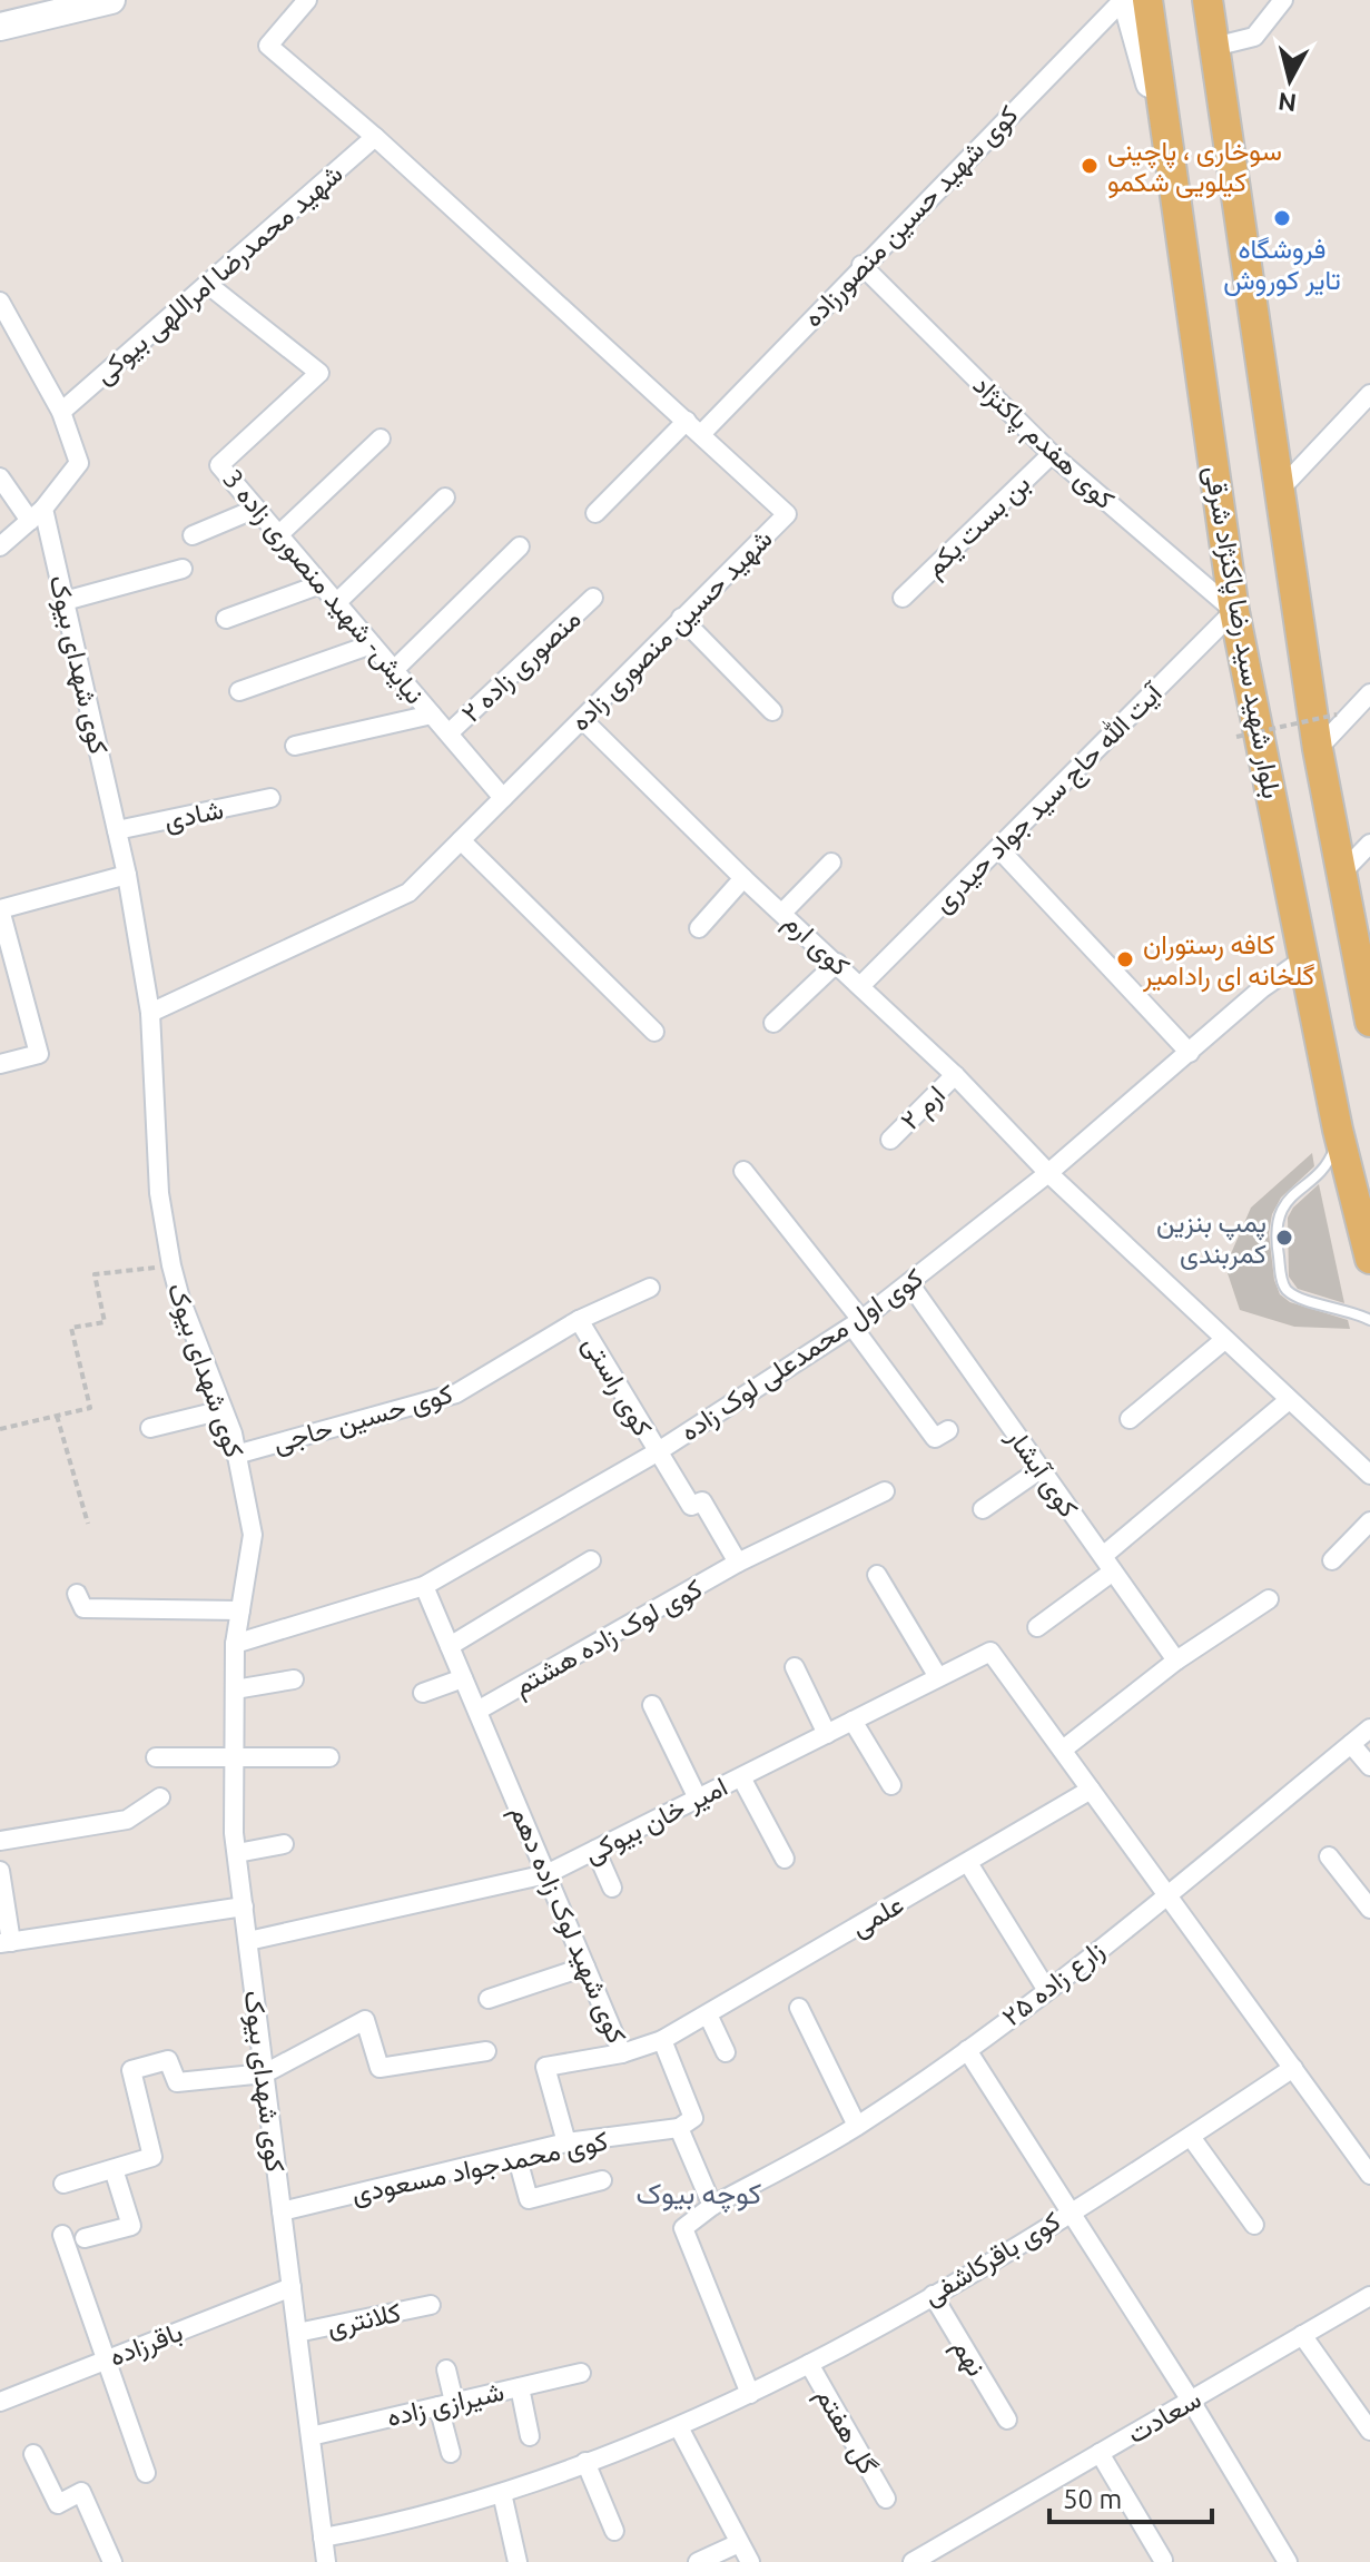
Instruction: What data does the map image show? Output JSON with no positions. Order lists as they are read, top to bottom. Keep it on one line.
{"streets":{"main road":["بلوار شهید سید رضا پاکنژاد شرقی"],"street":["کوی شهید حسین منصورزاده","شهید محمدرضا امراللهی بیوکی","کوی هفدم پاکنژاد","بن بست یکم","نیایش- شهید منصوری زاده 3","شهید حسین منصوری زاده","کوی شهدای بیوک","منصوری زاده ۲","آیت الله حاج سید جواد حیدری","شادی","کوی ارم","ارم ۲","کوی اول محمدعلی لوک زاده","کوی راستی","کوی حسین حاجی","کوی آبشار","کوی لوک زاده هشتم","امیر خان بیوکی","علمی","کوی شهید لوک زاده دهم","زارع زاده ۲۵","کوی محمدجواد مسعودی","کوی باقرکاشفی","کلانتری","باقرزاده","نهم","شیرازی زاده","سعادت","گل هفتم"]},"crossings":[["کوی شهید حسین منصورزاده","کوی هفدم پاکنژاد"],["کوی شهید حسین منصورزاده","شهید حسین منصوری زاده"],["شهید محمدرضا امراللهی بیوکی","نیایش- شهید منصوری زاده 3"],["شهید محمدرضا امراللهی بیوکی","شهید حسین منصوری زاده"],["کوی هفدم پاکنژاد","بن بست یکم"],["کوی هفدم پاکنژاد","بلوار شهید سید رضا پاکنژاد شرقی"],["کوی هفدم پاکنژاد","آیت الله حاج سید جواد حیدری"],["نیایش- شهید منصوری زاده 3","شهید حسین منصوری زاده"],["نیایش- شهید منصوری زاده 3","منصوری زاده ۲"],["شهید حسین منصوری زاده","کوی شهدای بیوک"],["شهید حسین منصوری زاده","کوی ارم"],["بلوار شهید سید رضا پاکنژاد شرقی","آیت الله حاج سید جواد حیدری"],["بلوار شهید سید رضا پاکنژاد شرقی","کوی اول محمدعلی لوک زاده"],["کوی شهدای بیوک","شادی"],["کوی شهدای بیوک","کوی اول محمدعلی لوک زاده"],["کوی شهدای بیوک","کوی حسین حاجی"],["کوی شهدای بیوک","امیر خان بیوکی"],["کوی شهدای بیوک","کوی محمدجواد مسعودی"],["کوی شهدای بیوک","کوی باقرکاشفی"],["کوی شهدای بیوک","کلانتری"],["کوی شهدای بیوک","باقرزاده"],["کوی شهدای بیوک","شیرازی زاده"],["آیت الله حاج سید جواد حیدری","کوی ارم"],["کوی ارم","ارم ۲"],["کوی ارم","کوی اول محمدعلی لوک زاده"],["کوی اول محمدعلی لوک زاده","کوی راستی"],["کوی اول محمدعلی لوک زاده","کوی آبشار"],["کوی اول محمدعلی لوک زاده","کوی شهید لوک زاده دهم"],["کوی راستی","کوی حسین حاجی"],["کوی لوک زاده هشتم","کوی شهید لوک زاده دهم"],["امیر خان بیوکی","کوی شهید لوک زاده دهم"],["علمی","کوی شهید لوک زاده دهم"],["کوی شهید لوک زاده دهم","کوی محمدجواد مسعودی"],["کوی باقرکاشفی","نهم"],["کوی باقرکاشفی","گل هفتم"]],"districts":["کوچه بیوک"],"places":["سوخاری ، پاچینی کیلویی شکمو","فروشگاه تایر کوروش","کافه رستوران گلخانه ای رادامیر","پمپ بنزین کمربندی"],"scale_bar":"50 m","north":"bottom"}
